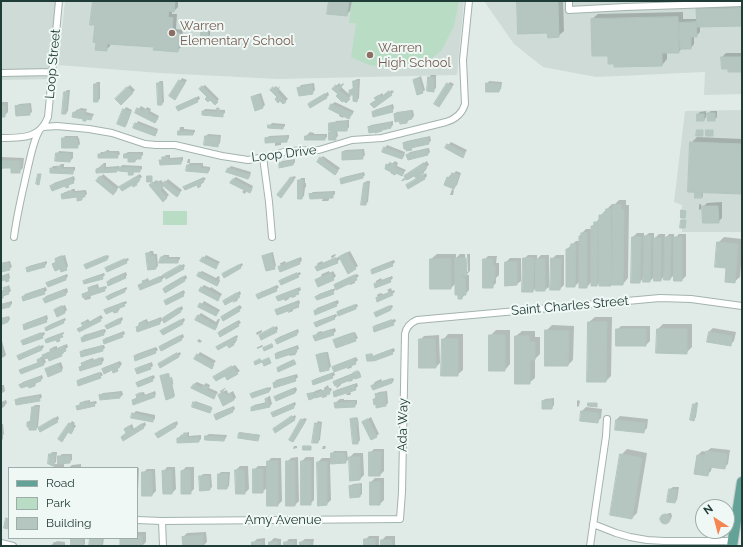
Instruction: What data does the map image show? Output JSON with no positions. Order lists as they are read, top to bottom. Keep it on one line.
{"streets":{"street":["Loop Street","Loop Drive","Saint Charles Street","Ada Way","Amy Avenue"]},"crossings":[["Loop Street","Loop Drive"],["Saint Charles Street","Ada Way"],["Ada Way","Amy Avenue"]],"places":["Warren Elementary School","Warren High School"],"legend":["Road","Park","Building"],"north":"top left"}
